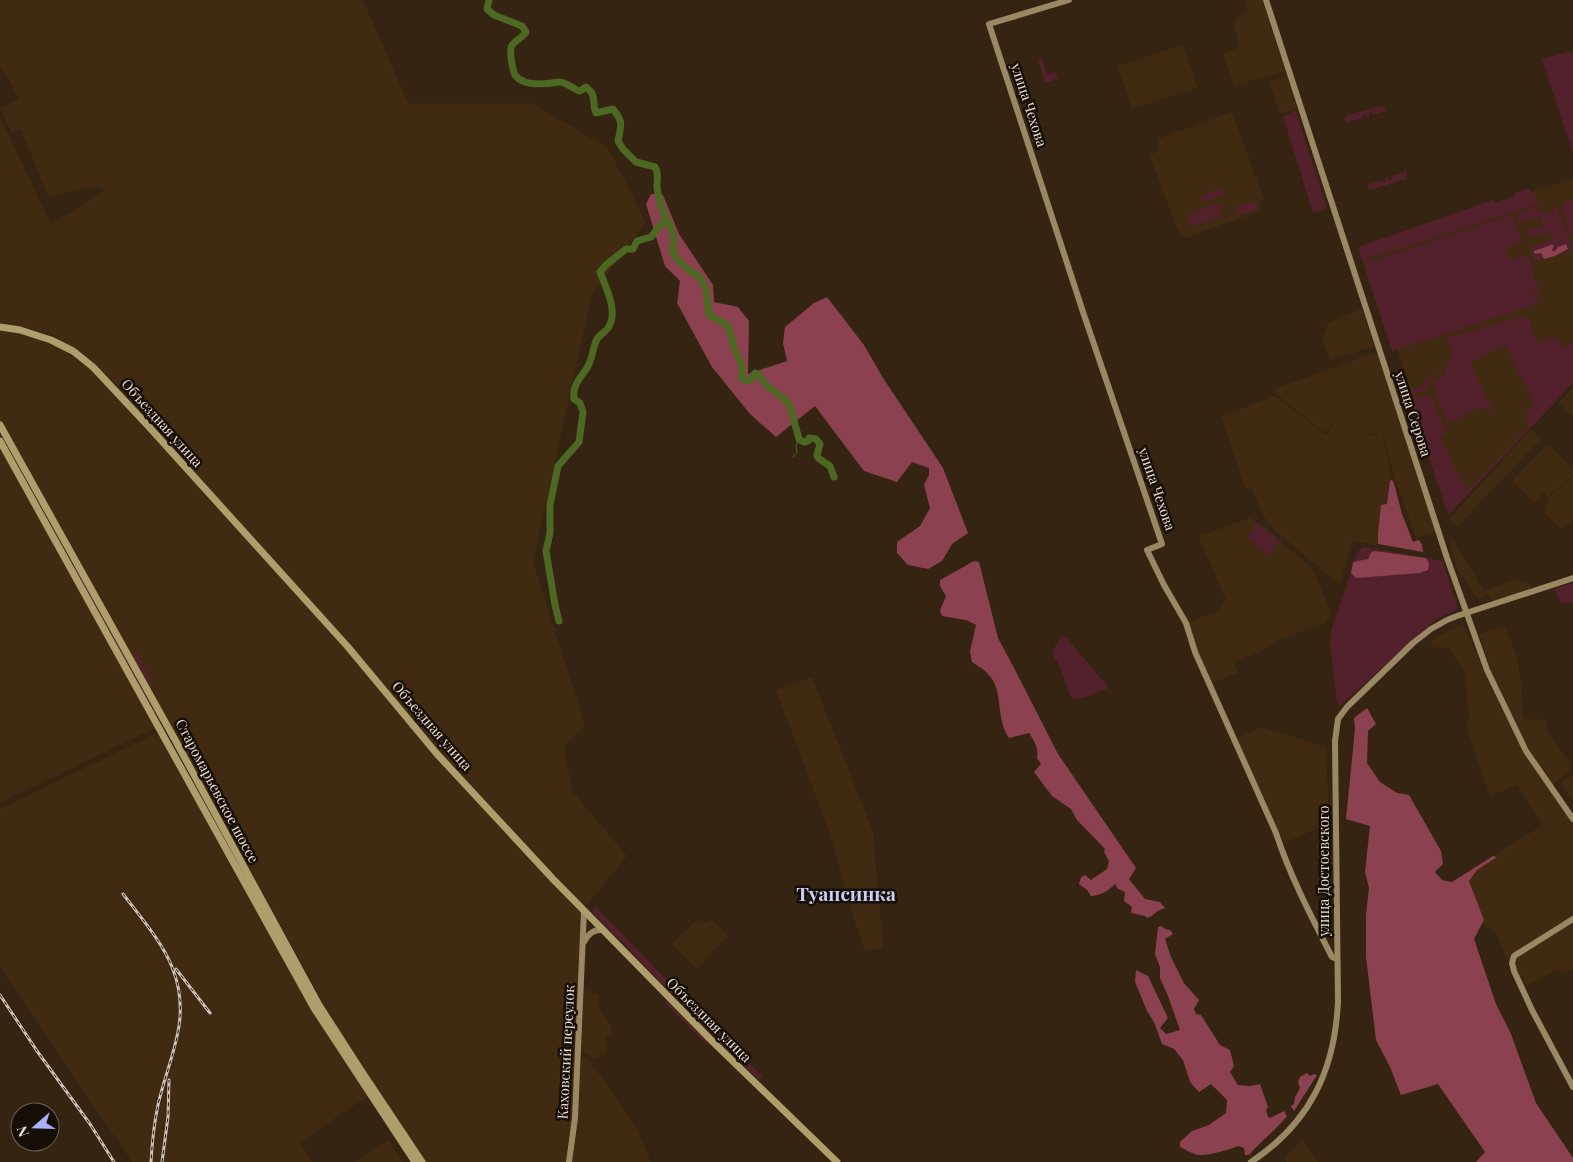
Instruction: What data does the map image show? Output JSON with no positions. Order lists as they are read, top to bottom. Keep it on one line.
{"streets":{"main road":["Объездная улица","Старомарьевское шоссе"],"street":["улица Чехова","улица Серова","улица Достоевского","Каховский переулок"]},"crossings":[["улица Чехова","улица Достоевского"],["улица Серова","улица Достоевского"],["Объездная улица","Каховский переулок"]],"districts":["Туапсинка"],"north":"left"}
